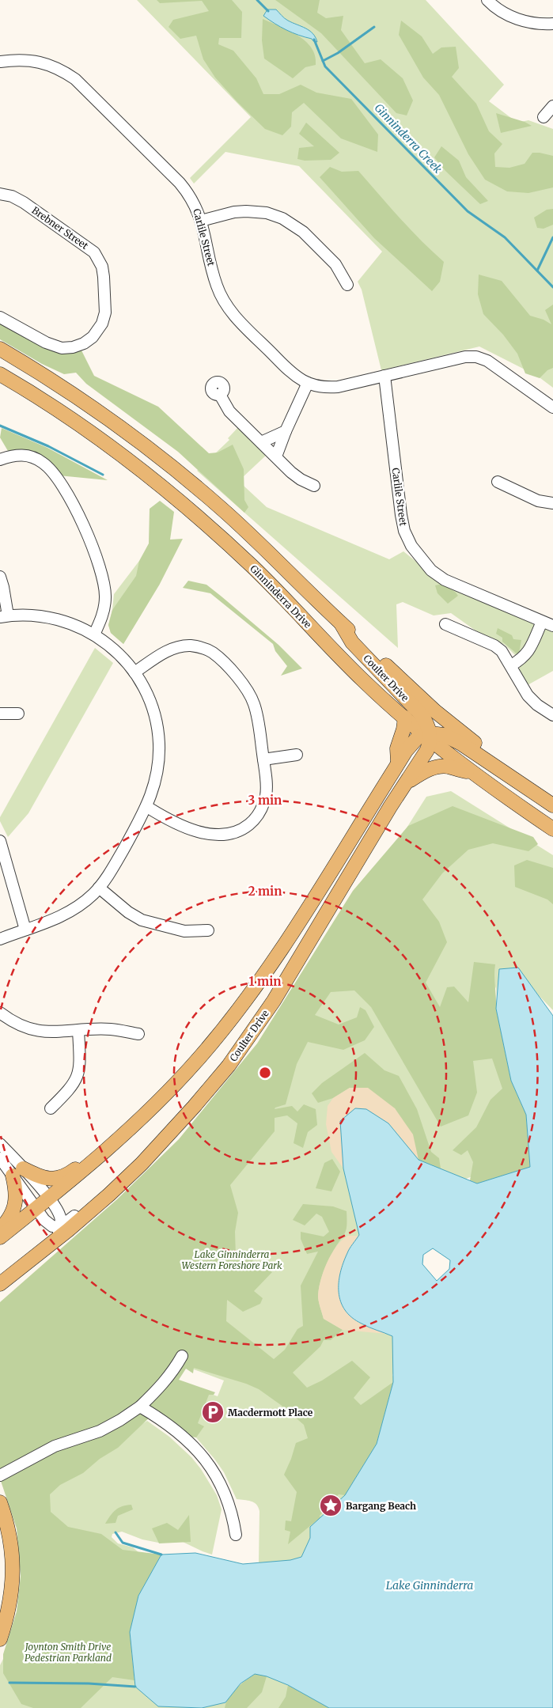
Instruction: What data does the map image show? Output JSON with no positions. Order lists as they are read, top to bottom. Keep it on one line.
{"streets":{"main road":["Ginninderra Drive","Coulter Drive"],"street":["Brebner Street","Carlile Street"]},"crossings":[["Ginninderra Drive","Coulter Drive"]],"water":["Ginninderra Creek","Lake Ginninderra"],"parks":["Lake Ginninderra Western Foreshore Park","Joynton Smith Drive Pedestrian Parkland"],"places":{"parking":["Macdermott Place"],"place":["Bargang Beach"]},"rings":["3 min","2 min","1 min"]}
